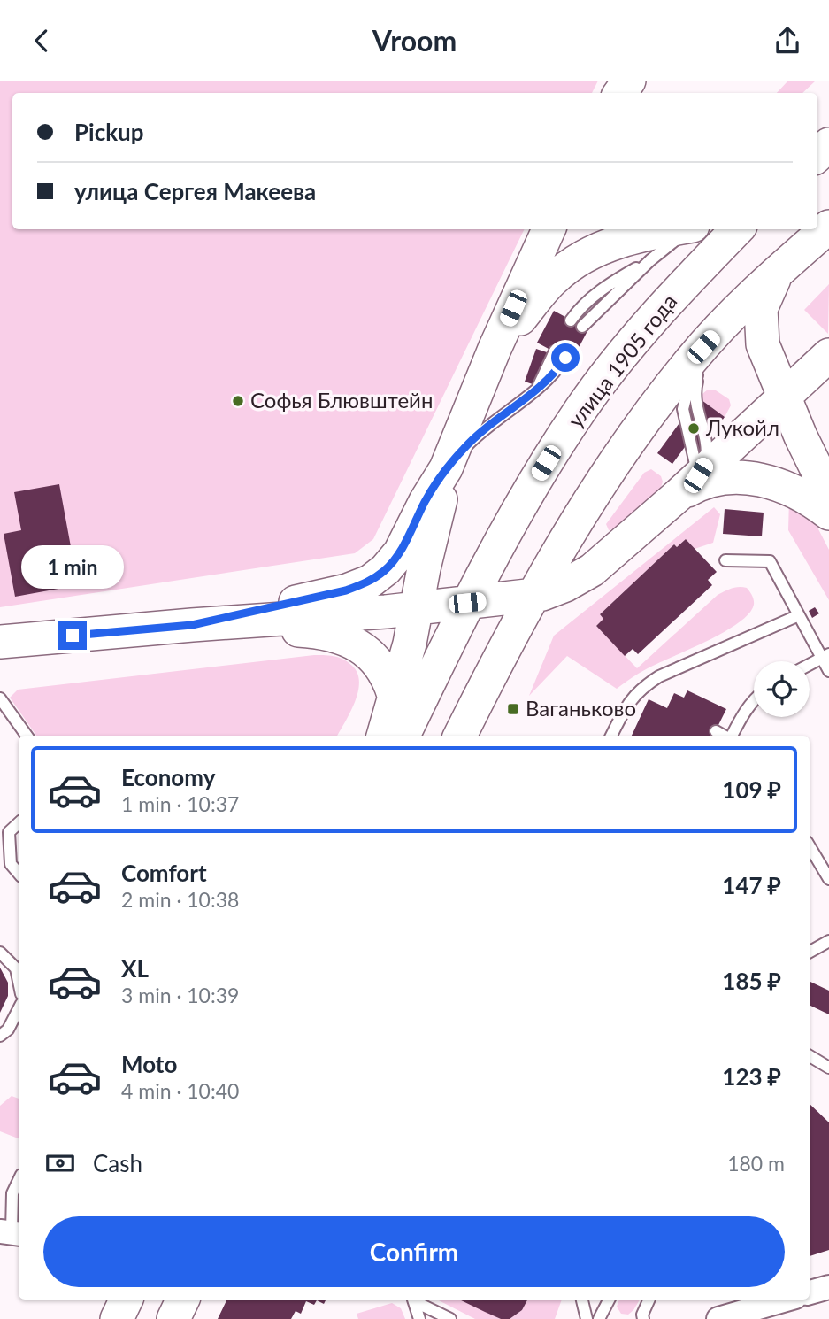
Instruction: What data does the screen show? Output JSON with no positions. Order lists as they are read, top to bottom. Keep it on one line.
{"streets":{"main road":["улица 1905 года"]},"places":{"other":["Софья Блювштейн","Лукойл"],"transit":["Ваганьково"]},"page":{"header":"Vroom","banner":["Pickup","улица Сергея Макеева"],"bubble":"1 min","list":[{"name":"Economy","note":"1 min · 10:37","value":"109 ₽"},{"name":"Comfort","note":"2 min · 10:38","value":"147 ₽"},{"name":"XL","note":"3 min · 10:39","value":"185 ₽"},{"name":"Moto","note":"4 min · 10:40","value":"123 ₽"}],"pay":["Cash","180 m"],"buttons":"Confirm"}}
